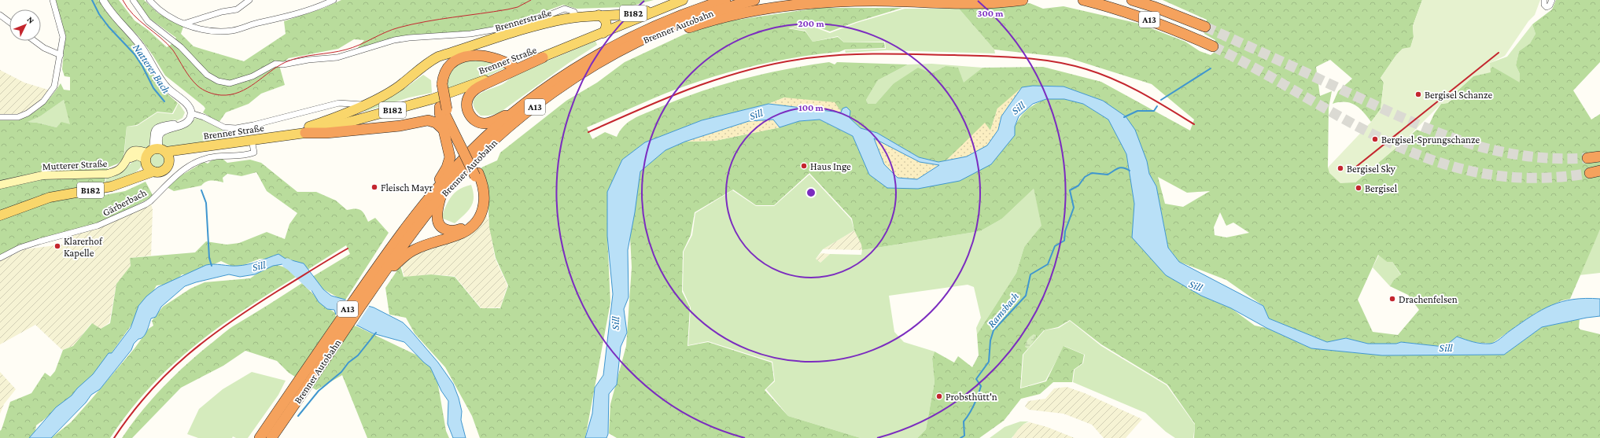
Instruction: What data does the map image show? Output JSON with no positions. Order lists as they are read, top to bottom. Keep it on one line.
{"streets":{"highway":["A13","Brenner Autobahn"],"main road":["B182","Brennerstraße","Brenner Straße","Mutterer Straße"],"street":["Gärberbach"]},"crossings":[["B182","Brennerstraße"],["B182","Brenner Straße"],["B182","Mutterer Straße"],["Brennerstraße","Brenner Straße"],["A13","Brenner Autobahn"],["Brenner Straße","Mutterer Straße"],["Brenner Straße","Gärberbach"]],"water":["Natterer Bach","Sill","Ramsbach"],"places":["Bergisel Schanze","Bergisel-Sprungschanze","Haus Inge","Bergisel Sky","Fleisch Mayr","Bergisel","Klarerhof Kapelle","Drachenfelsen","Probsthütt'n"],"north":"top right","rings":["300 m","200 m","100 m"]}
